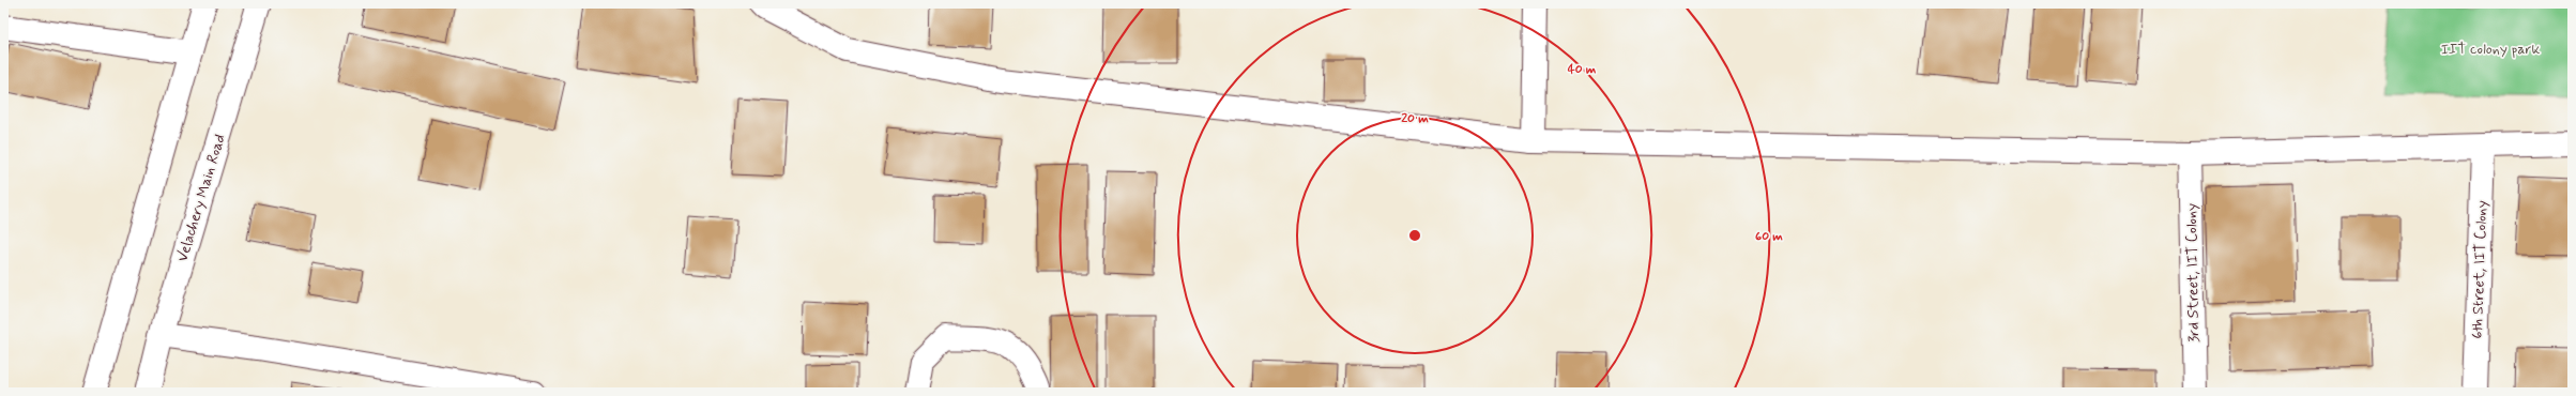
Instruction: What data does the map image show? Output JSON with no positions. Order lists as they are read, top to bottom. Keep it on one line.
{"streets":{"street":["Velachery Main Road","6th Street, IIT Colony","3rd Street, IIT Colony"]},"parks":["IIT colony park"],"rings":["40 m","20 m","60 m"]}
